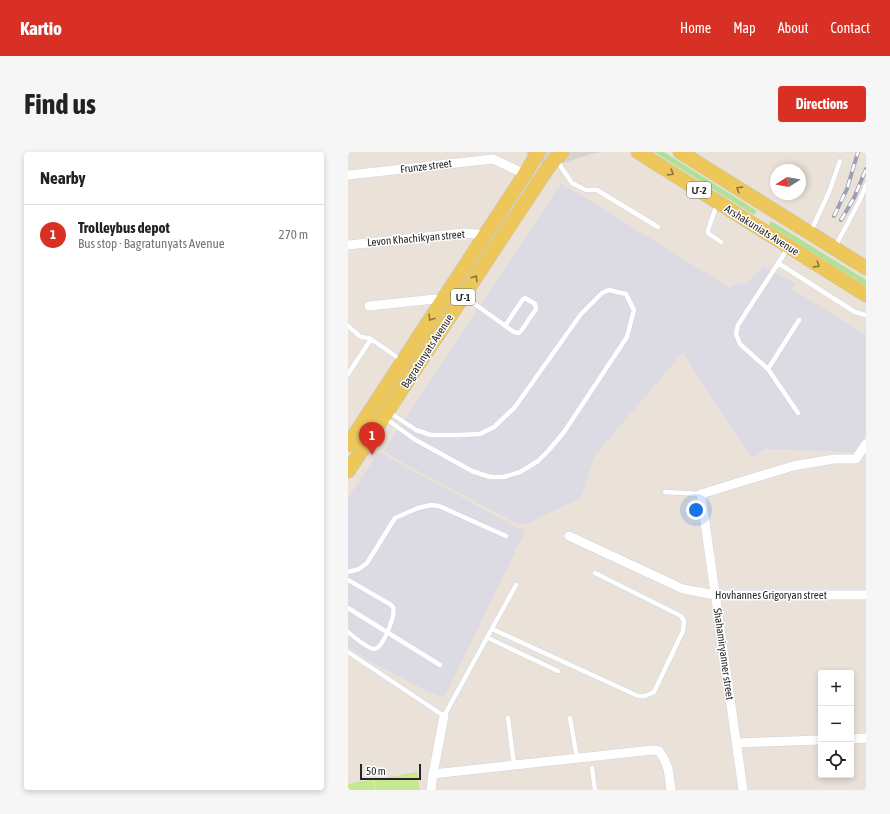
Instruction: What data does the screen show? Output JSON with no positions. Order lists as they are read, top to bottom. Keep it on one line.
{"streets":{"main road":["Մ-2","Arshakuniats Avenue","Մ-1","Bagratunyats Avenue"],"street":["Frunze street","Levon Khachikyan street","Hovhannes Grigoryan street","Shahamiryanner street"]},"crossings":[["Levon Khachikyan street","Bagratunyats Avenue"],["Hovhannes Grigoryan street","Shahamiryanner street"]],"scale_bar":"50 m","north":"left","page":{"header":"Kartio","nav":["Home","Map","About","Contact"],"buttons":"Directions","title":"Find us","heading":"Nearby","list":[{"mark":"1","name":"Trolleybus depot","note":"Bus stop · Bagratunyats Avenue","value":"270 m"}],"pins":"1","map_buttons":["+","−"],"scale":"50 m"}}
